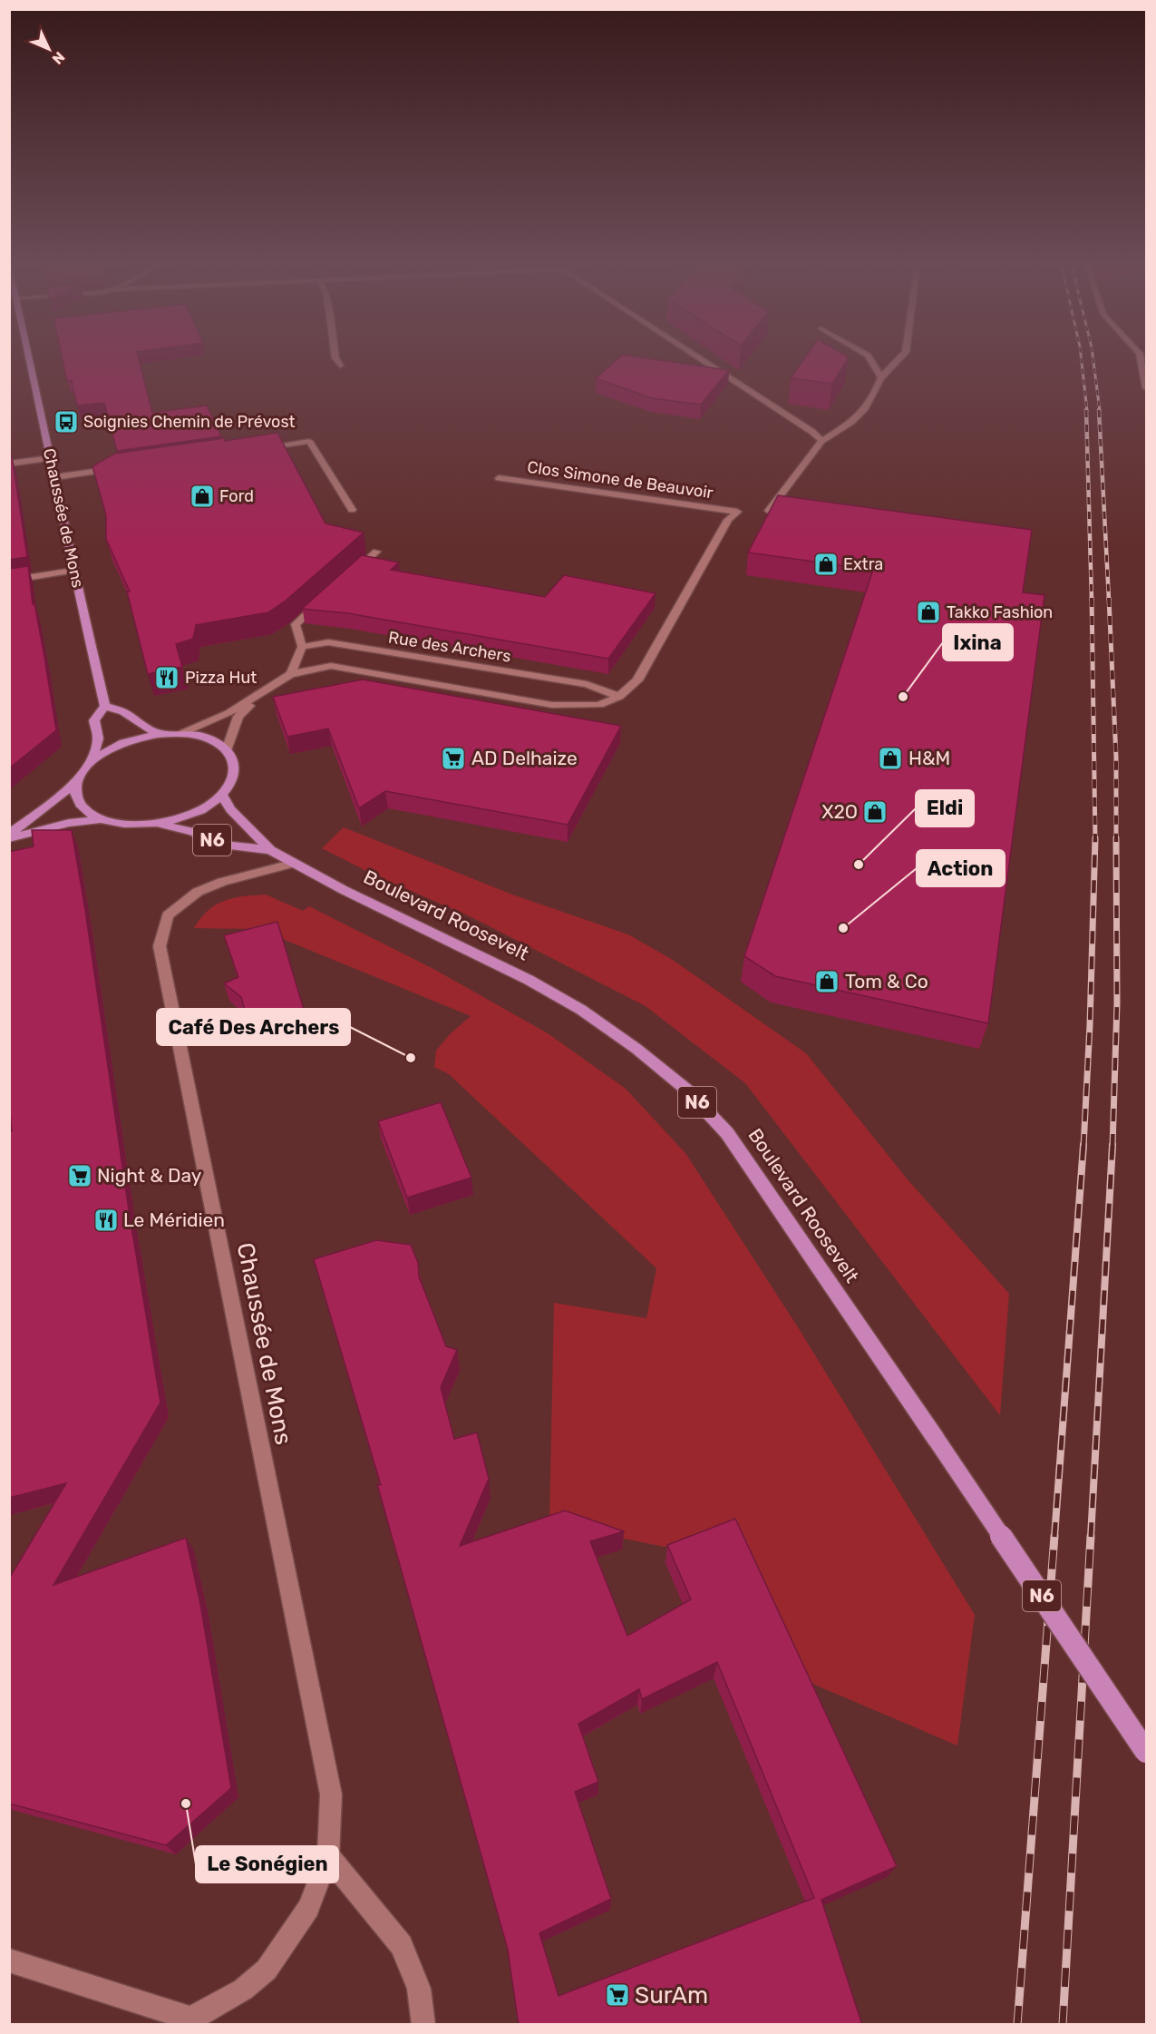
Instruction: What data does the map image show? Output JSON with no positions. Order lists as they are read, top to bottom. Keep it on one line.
{"streets":{"main road":["Chaussée de Mons","N6","Boulevard Roosevelt"],"street":["Clos Simone de Beauvoir","Rue des Archers"]},"crossings":[["Clos Simone de Beauvoir","Rue des Archers"],["Chaussée de Mons","Boulevard Roosevelt"]],"places":{"bus stop":["Soignies Chemin de Prévost"],"shop":["Ford","Extra","Takko Fashion","H&M","X2O","Tom & Co"],"restaurant":["Pizza Hut","Le Méridien"],"other":["Ixina","Eldi","Action","Café Des Archers","Le Sonégien"],"supermarket":["AD Delhaize","Night & Day","SurAm"]},"north":"bottom right"}
